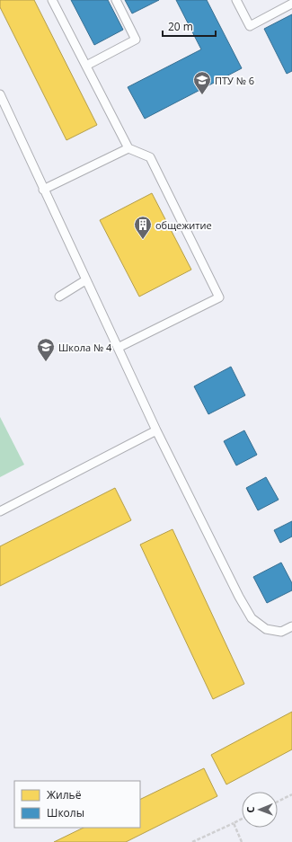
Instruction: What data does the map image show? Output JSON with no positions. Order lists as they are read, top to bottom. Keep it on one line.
{"places":{"school or university":["ПТУ № 6","Школа № 4"],"building":["общежитие"]},"legend":["Жильё","Школы"],"scale_bar":"20 m","north":"left"}
